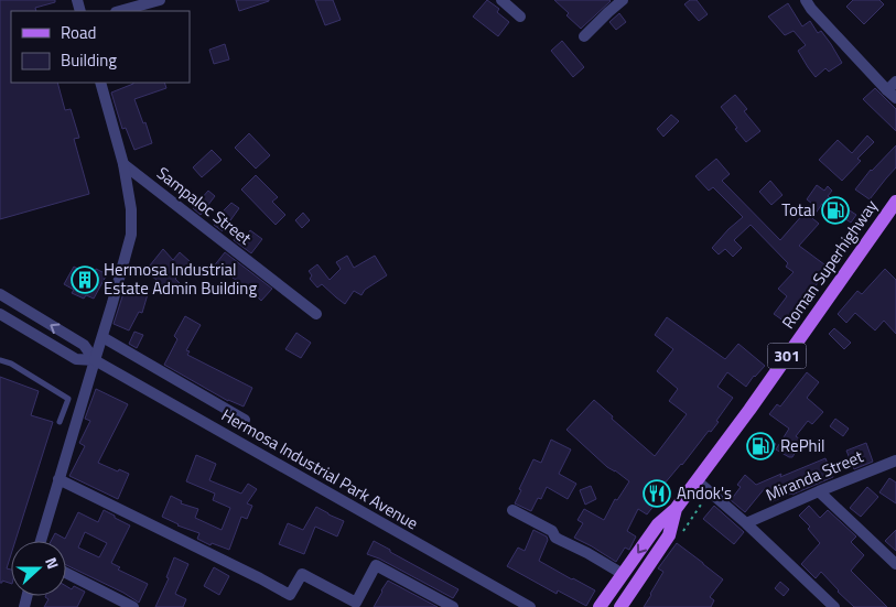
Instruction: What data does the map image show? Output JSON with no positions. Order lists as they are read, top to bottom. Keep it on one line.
{"streets":{"main road":["Roman Superhighway","301"],"street":["Sampaloc Street","Hermosa Industrial Park Avenue","Miranda Street"]},"places":{"fuel station":["Total","RePhil"],"building":["Hermosa Industrial Estate Admin Building"],"restaurant":["Andok's"]},"legend":["Road","Building"],"north":"right"}
